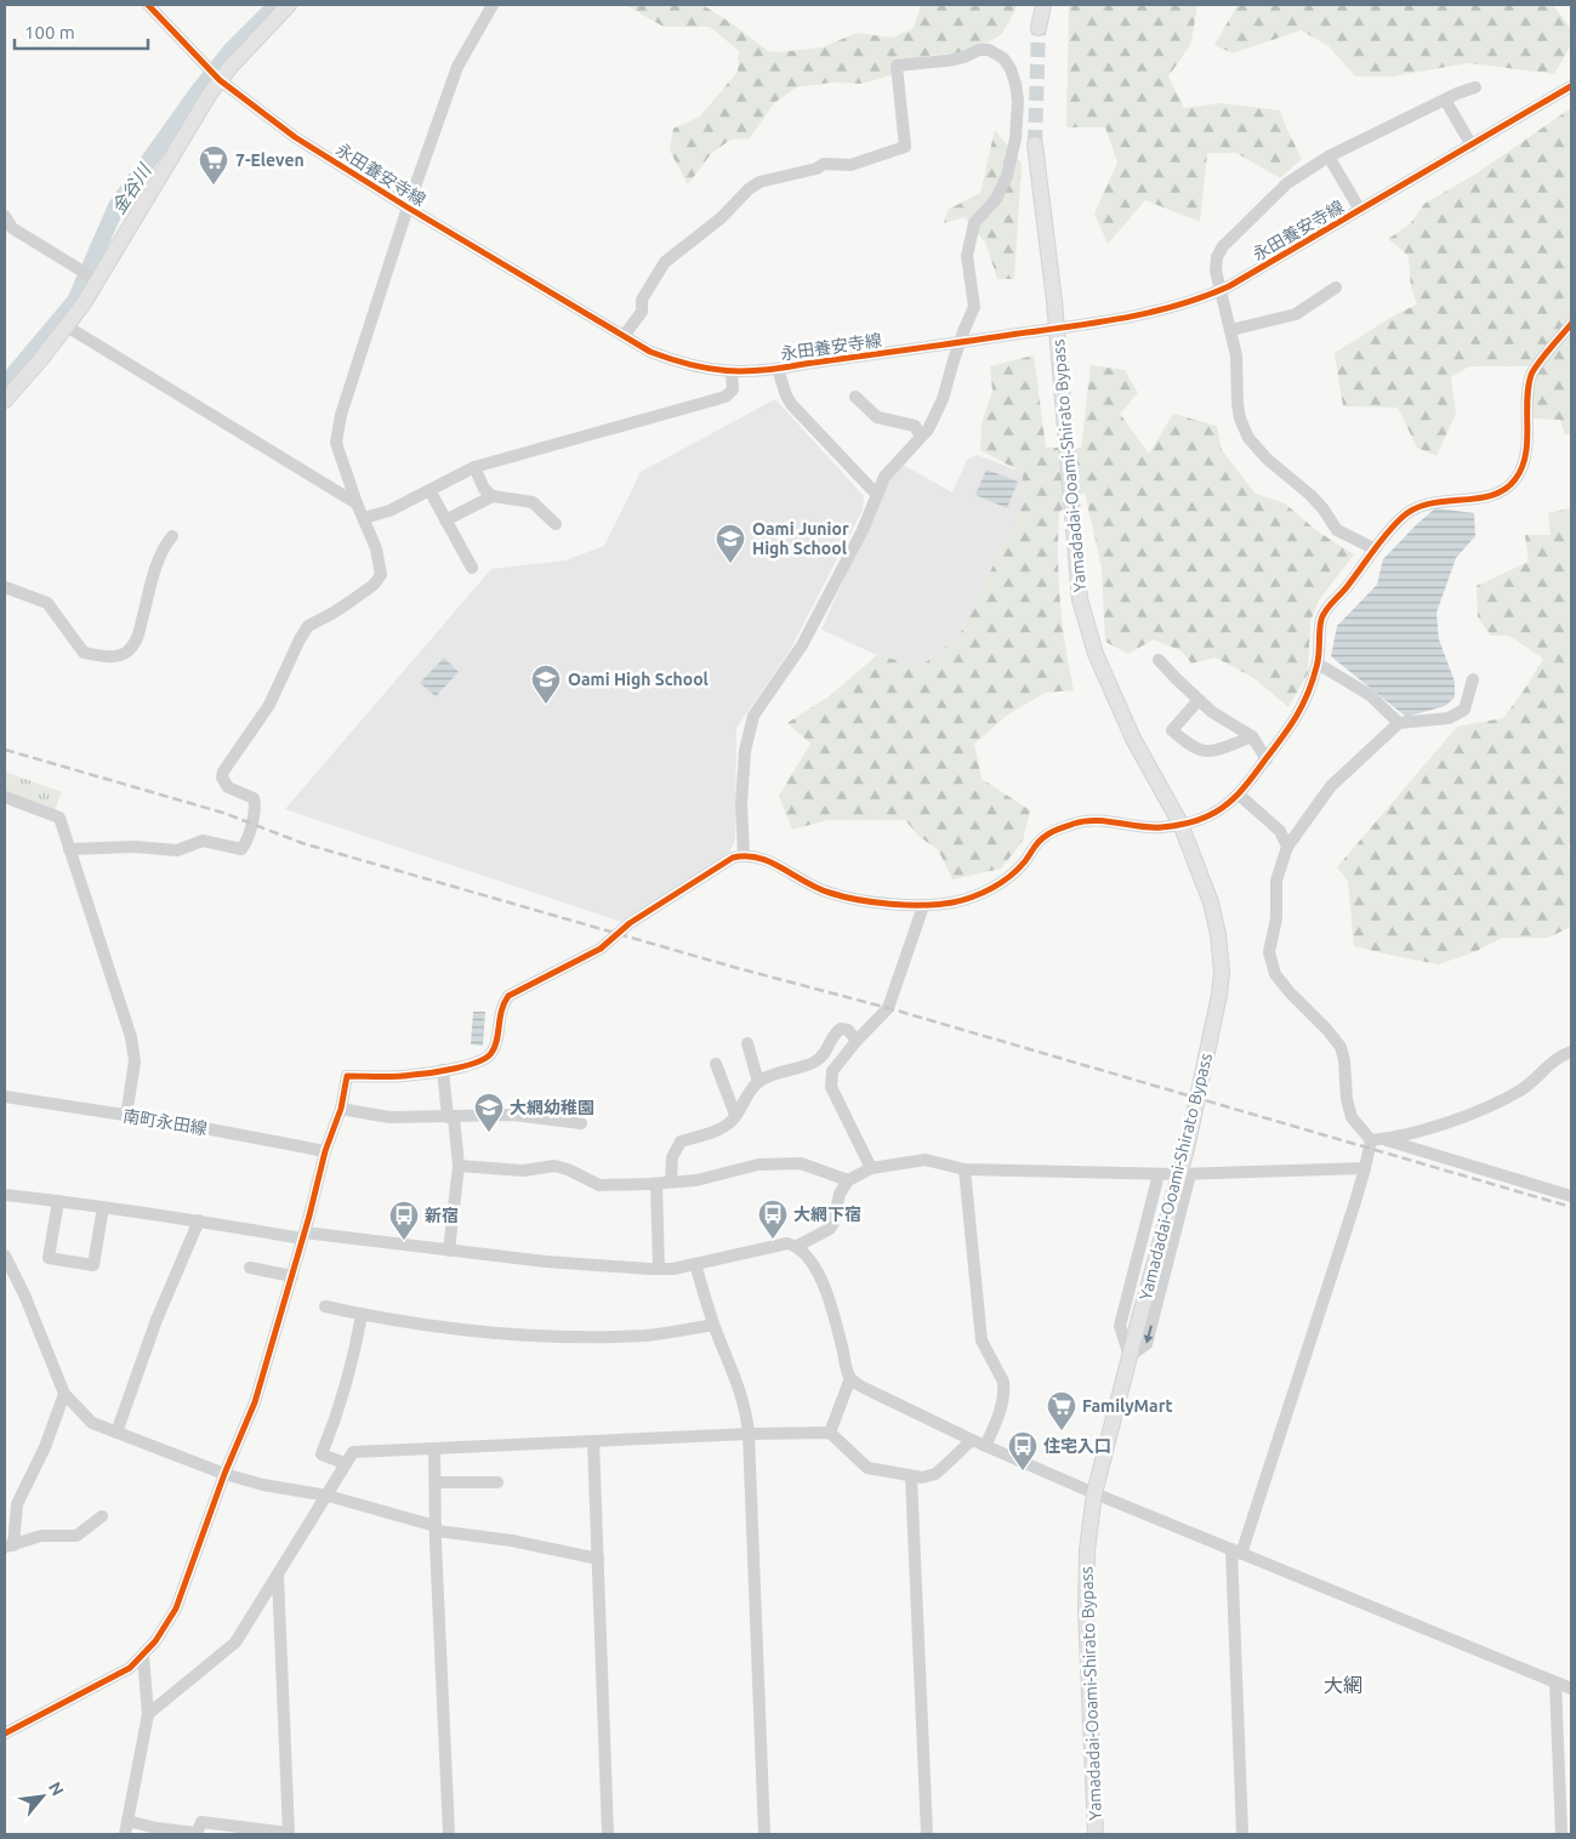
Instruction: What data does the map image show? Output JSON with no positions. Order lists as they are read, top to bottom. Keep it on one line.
{"streets":{"main road":["Yamadadai-Ooami-Shirato Bypass"],"street":["永田養安寺線","南町永田線"]},"crossings":[["永田養安寺線","Yamadadai-Ooami-Shirato Bypass"]],"districts":["大網"],"water":["金谷川"],"places":{"supermarket":["7-Eleven","FamilyMart"],"school or university":["Oami Junior High School","Oami High School","大網幼稚園"],"bus stop":["大網下宿","新宿","住宅入口"]},"scale_bar":"100 m","north":"top right"}
